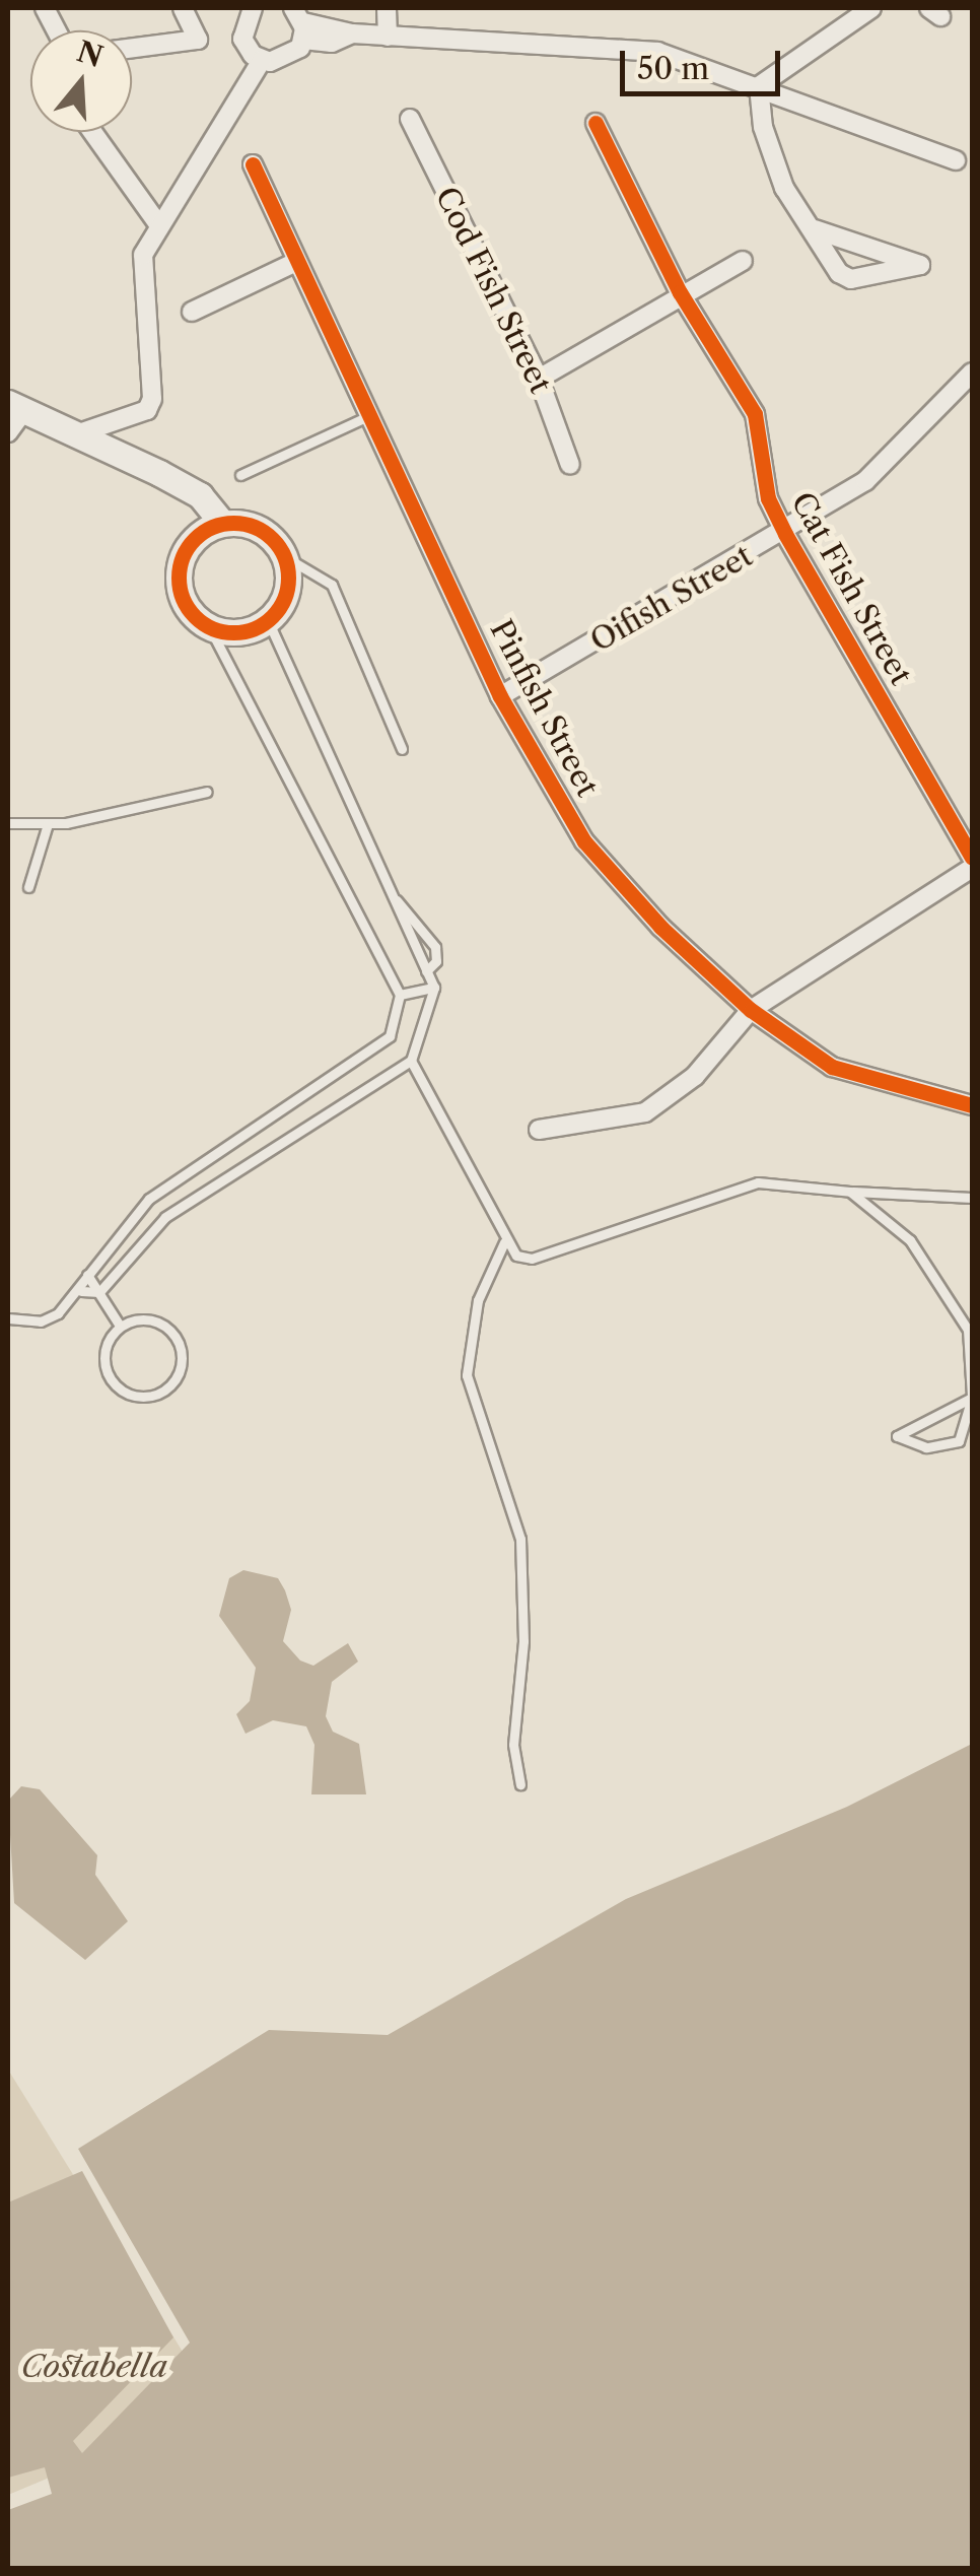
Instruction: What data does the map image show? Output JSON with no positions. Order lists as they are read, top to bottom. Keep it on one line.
{"streets":{"street":["Cod Fish Street","Cat Fish Street","Oifish Street","Pinfish Street"]},"crossings":[["Cat Fish Street","Oifish Street"],["Oifish Street","Pinfish Street"]],"parks":["Costabella"],"scale_bar":"50 m","north":"top"}
